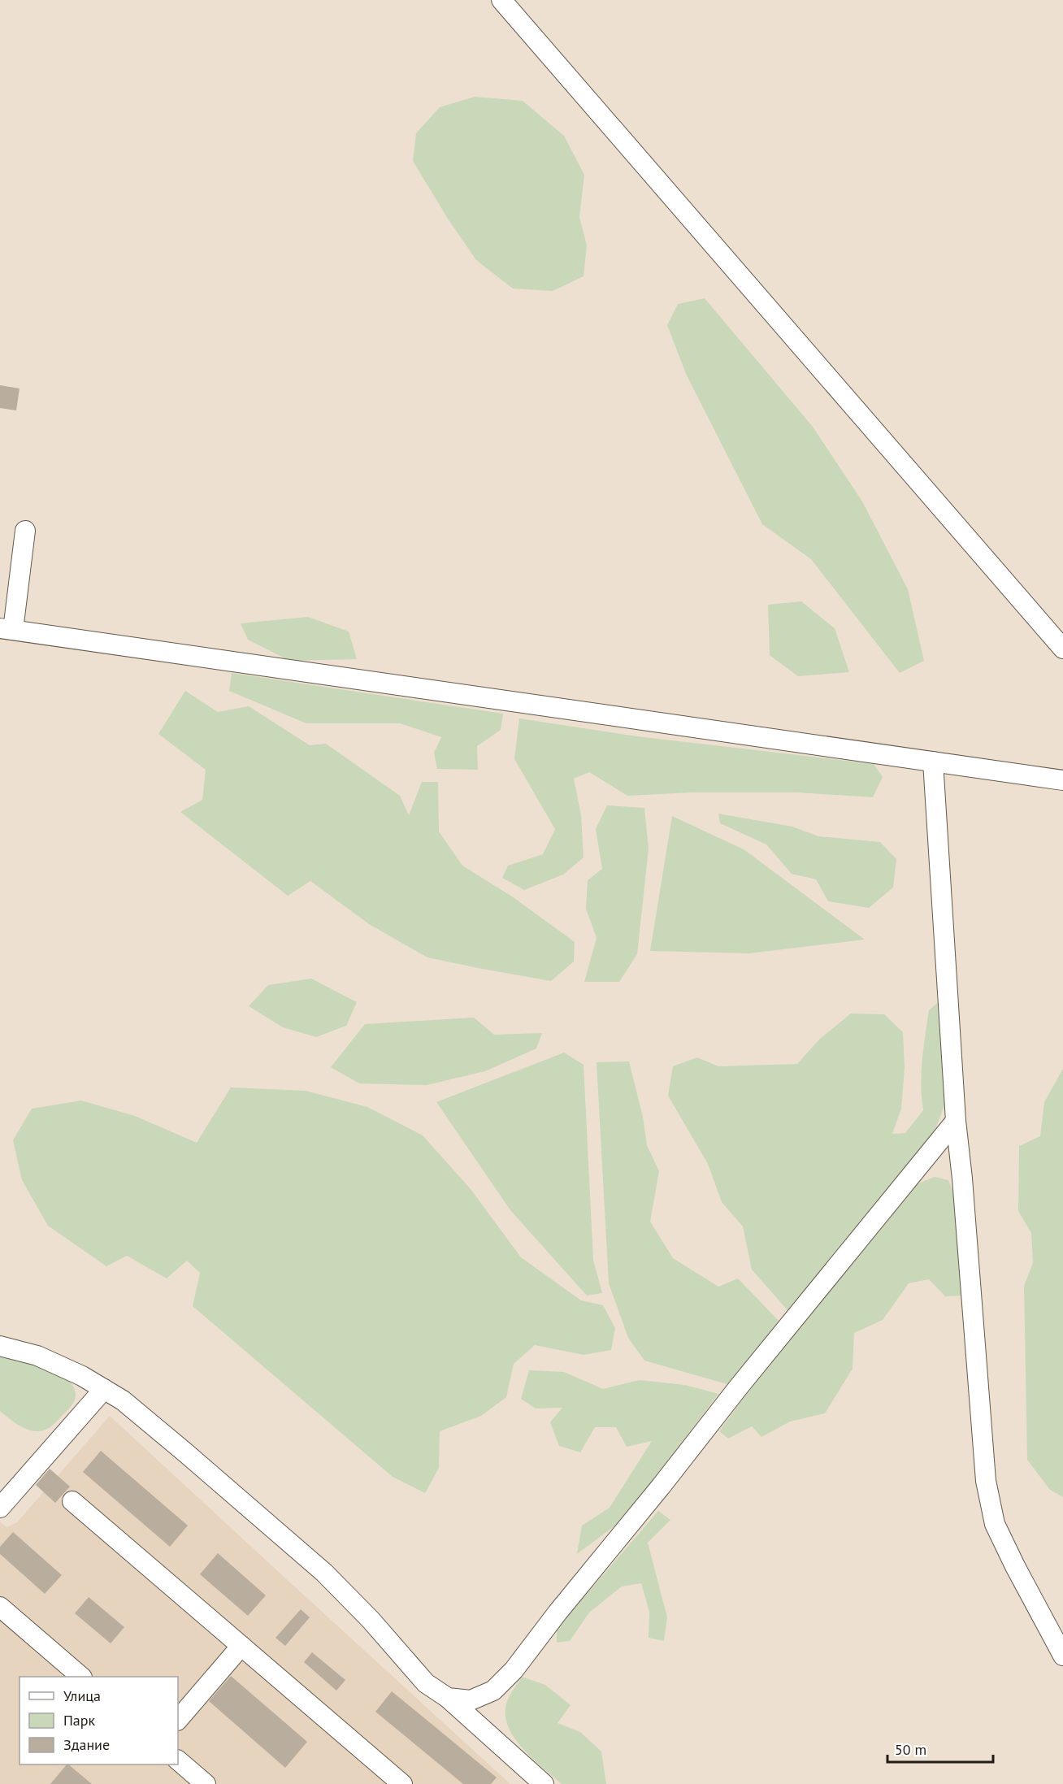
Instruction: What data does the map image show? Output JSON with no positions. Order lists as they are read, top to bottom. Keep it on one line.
{"legend":["Улица","Парк","Здание"],"scale_bar":"50 m"}
